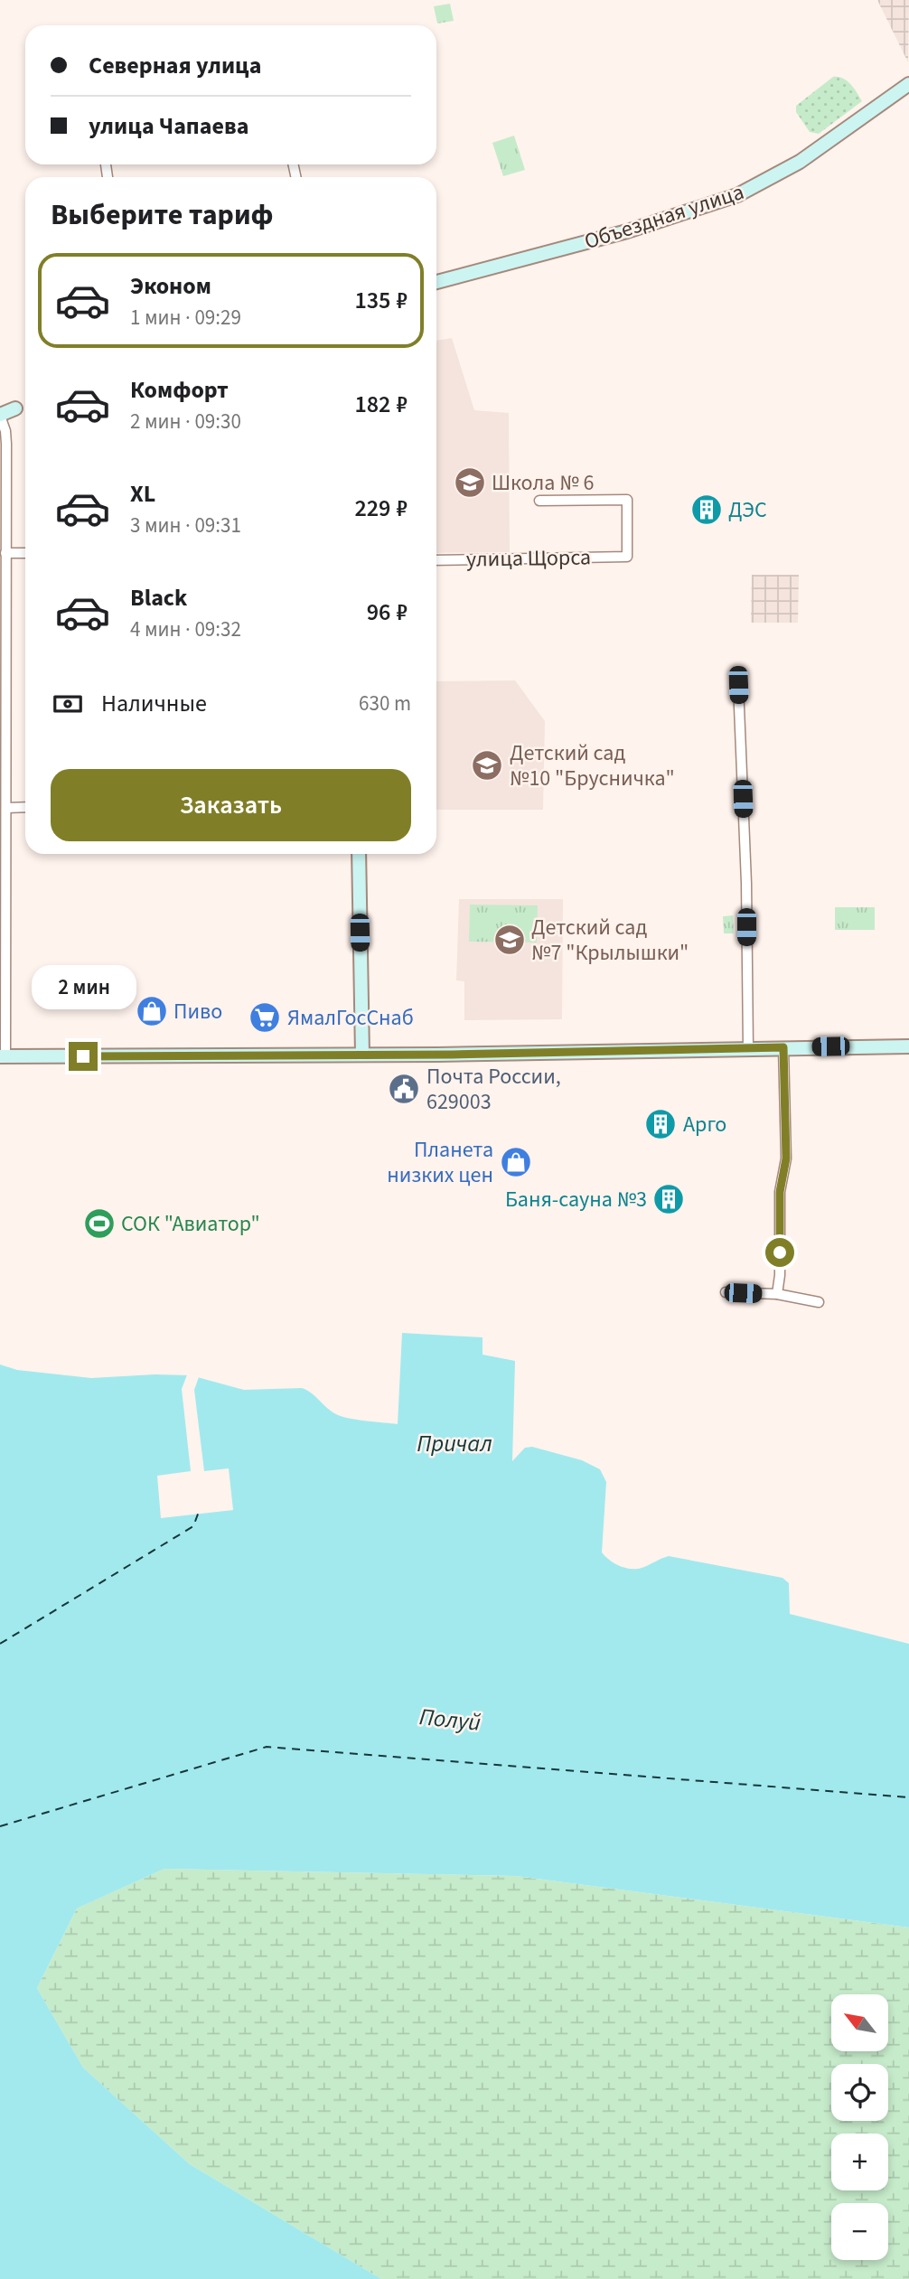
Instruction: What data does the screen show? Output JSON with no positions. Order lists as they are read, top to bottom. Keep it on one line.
{"streets":{"main road":["Объездная улица"],"street":["улица Щорса"]},"water":["Причал","Полуй"],"places":{"school or university":["Школа № 6","Детский сад №10 \"Брусничка\"","Детский сад №7 \"Крылышки\""],"building":["ДЭС","Арго","Баня-сауна №3"],"shop":["Пиво","Планета низких цен"],"supermarket":["ЯмалГосСнаб"],"public building":["Почта России, 629003"],"sports":["СОК \"Авиатор\""]},"north":"top left","page":{"banner":["Северная улица","улица Чапаева"],"heading":"Выберите тариф","list":[{"name":"Эконом","note":"1 мин · 09:29","value":"135 ₽"},{"name":"Комфорт","note":"2 мин · 09:30","value":"182 ₽"},{"name":"XL","note":"3 мин · 09:31","value":"229 ₽"},{"name":"Black","note":"4 мин · 09:32","value":"96 ₽"}],"pay":["Наличные","630 m"],"buttons":"Заказать","bubble":"2 мин","map_buttons":["+","−"]}}
